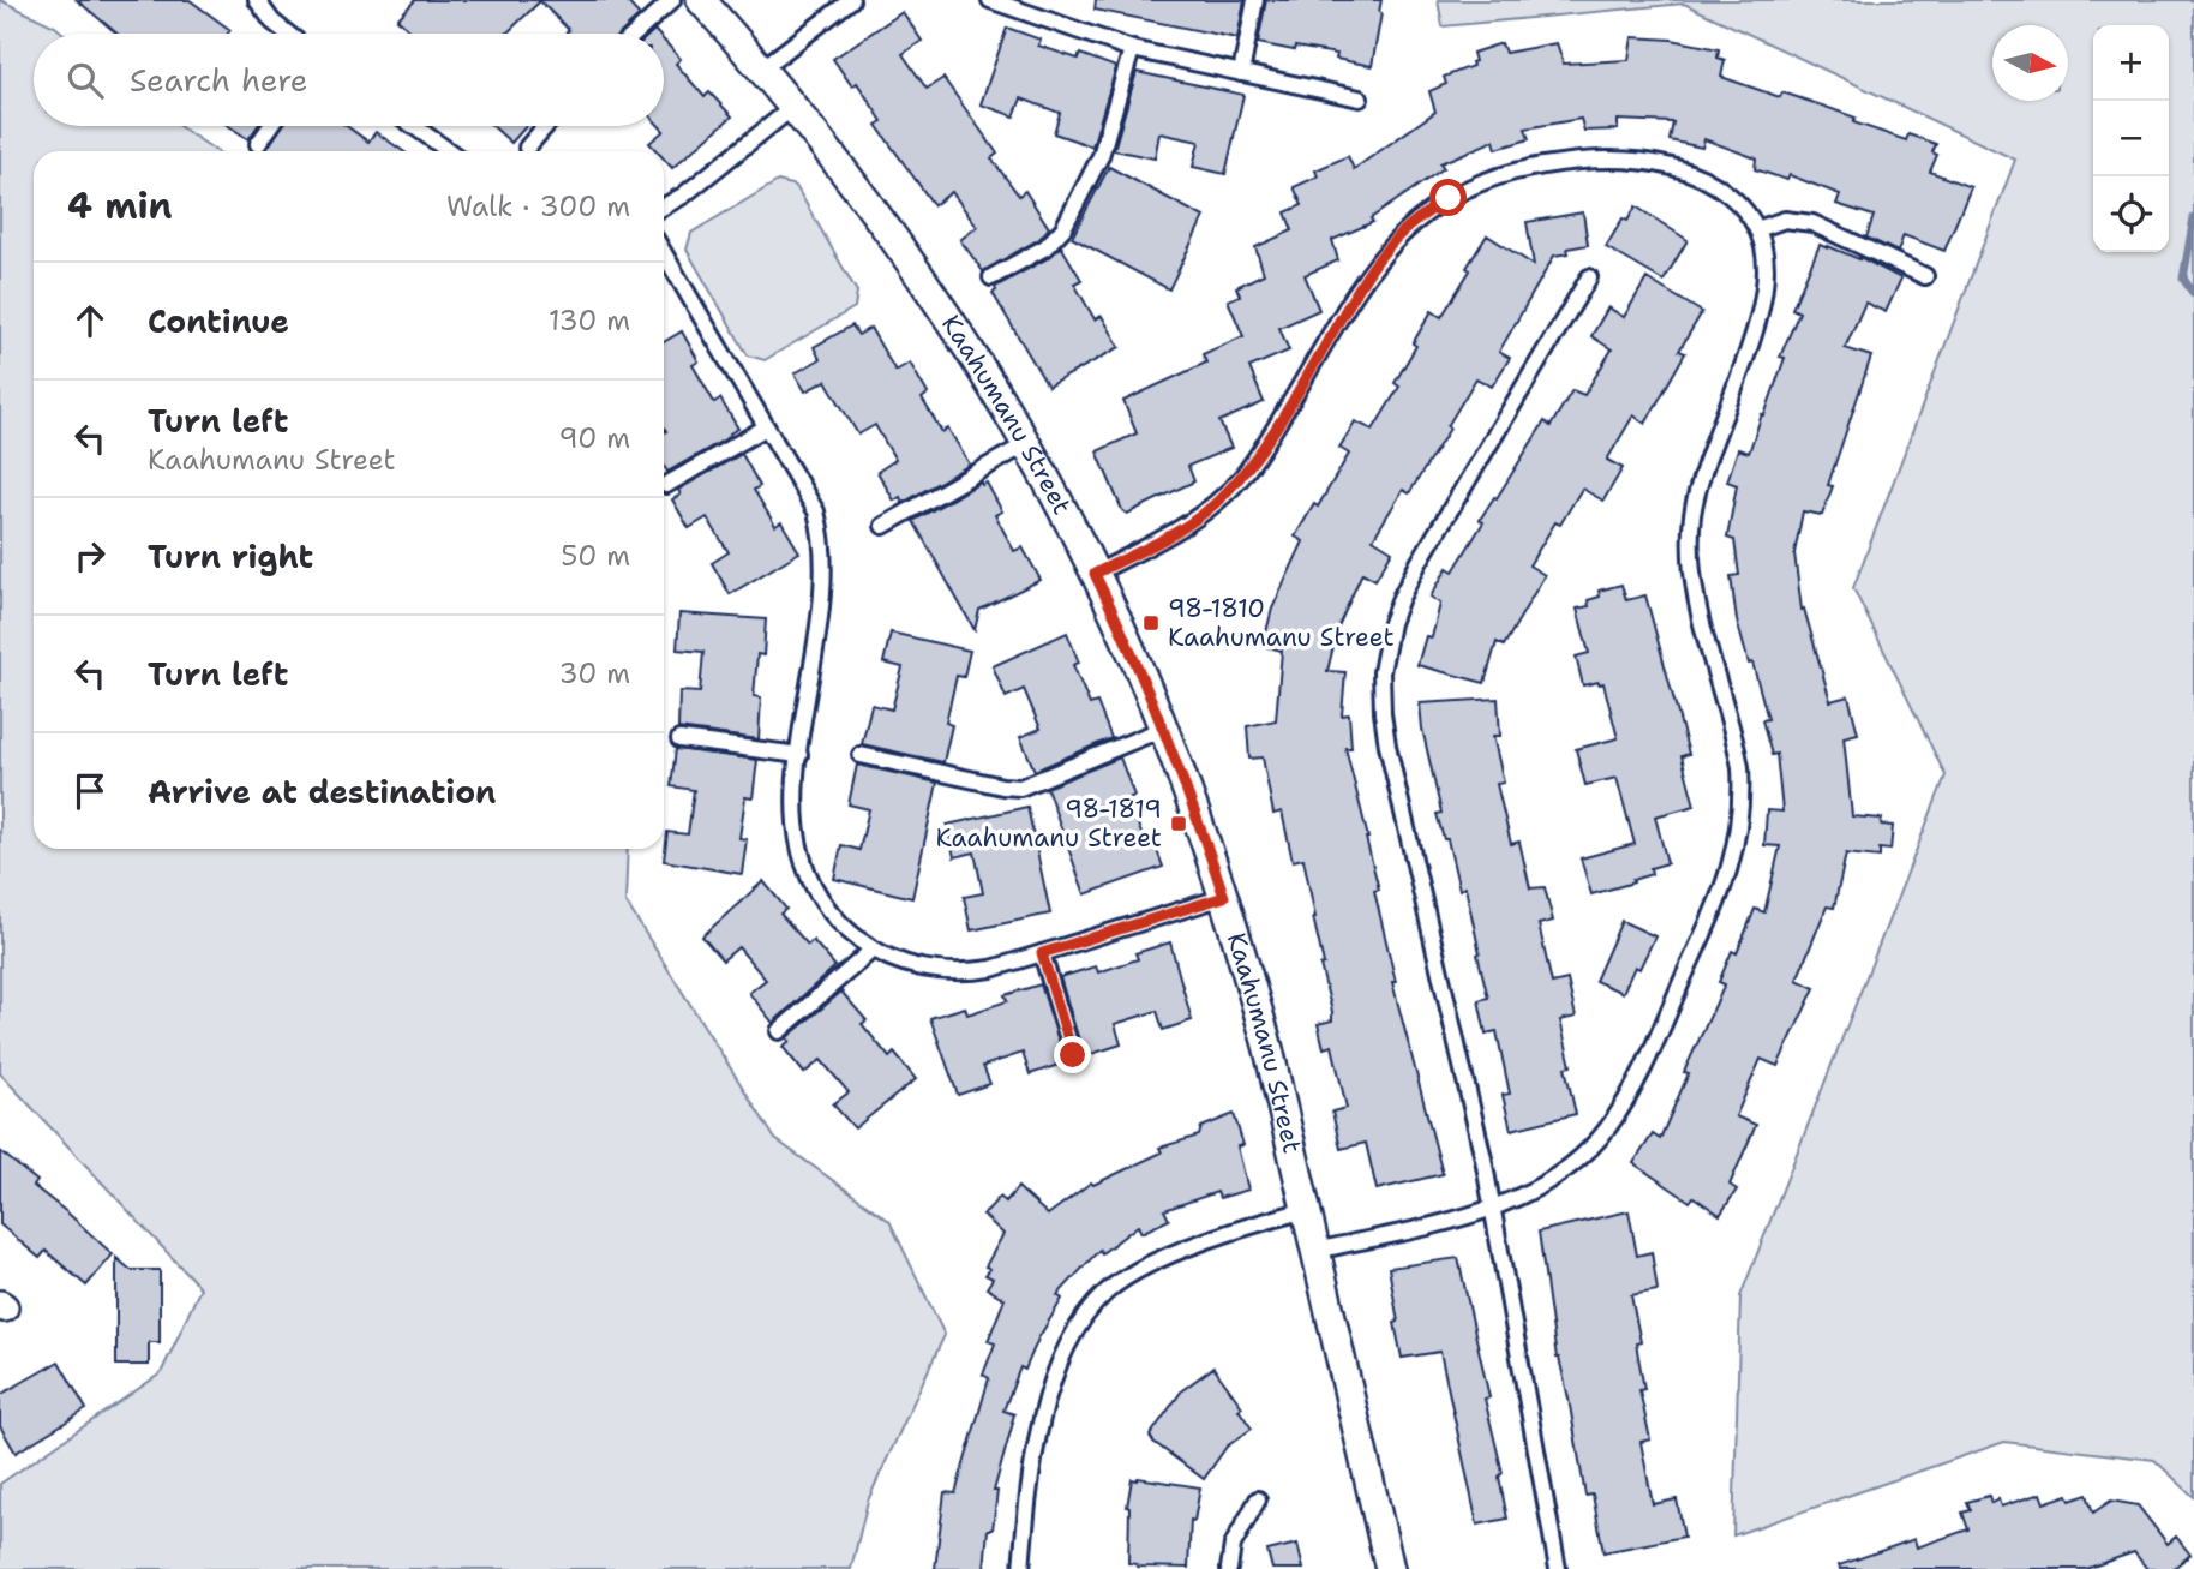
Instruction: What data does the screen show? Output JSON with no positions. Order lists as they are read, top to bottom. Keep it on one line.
{"streets":{"street":["Kaahumanu Street"]},"places":{"transit":["98-1810 Kaahumanu Street","98-1819 Kaahumanu Street"]},"north":"right","page":{"map_buttons":["+","−"],"search":"Search here","heading":["4 min","Walk · 300 m"],"list":[["Continue","130 m"],["Turn left","Kaahumanu Street","90 m"],["Turn right","50 m"],["Turn left","30 m"],"Arrive at destination"]}}
